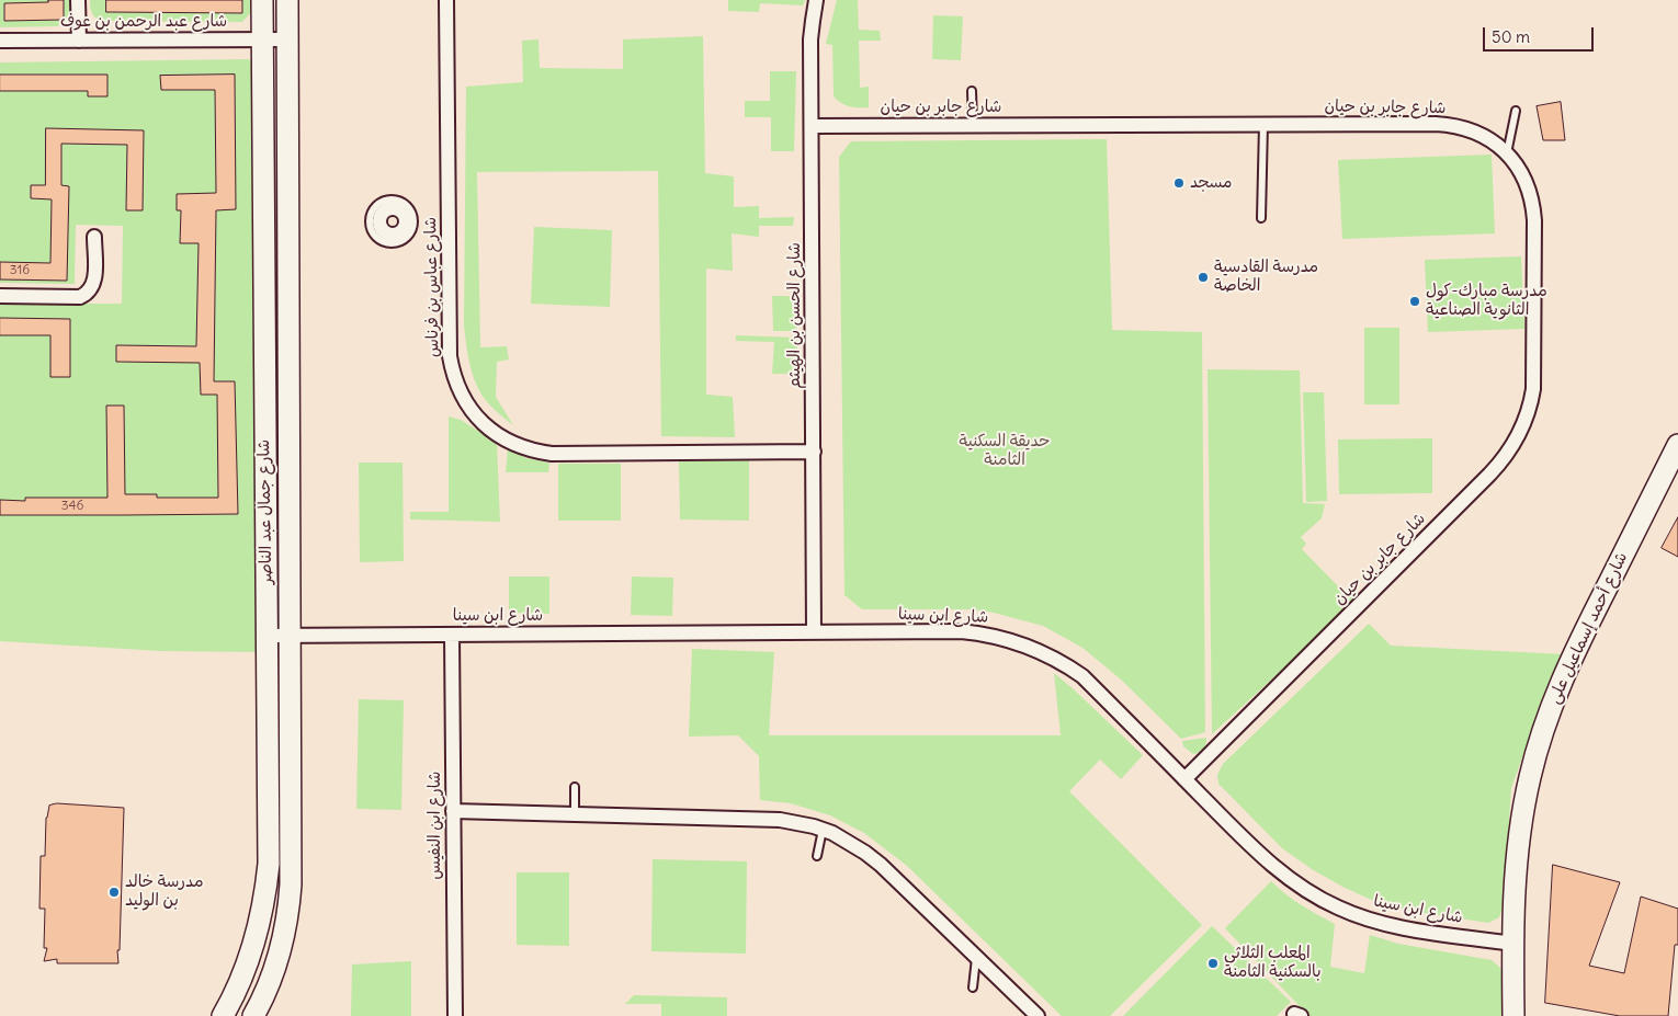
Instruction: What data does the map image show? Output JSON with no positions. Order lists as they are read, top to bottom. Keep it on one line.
{"streets":{"main road":["شارع جمال عبد الناصر","شارع أحمد إسماعيل على"],"street":["شارع عبد الرحمن بن عوف","شارع جابر بن حيان","شارع عباس بن فرناس","شارع الحسن بن الهيثم","شارع ابن سينا","شارع ابن النفيس"]},"crossings":[["شارع عبد الرحمن بن عوف","شارع جمال عبد الناصر"],["شارع جابر بن حيان","شارع الحسن بن الهيثم"],["شارع جابر بن حيان","شارع ابن سينا"],["شارع عباس بن فرناس","شارع الحسن بن الهيثم"],["شارع الحسن بن الهيثم","شارع ابن سينا"],["شارع جمال عبد الناصر","شارع ابن سينا"],["شارع ابن سينا","شارع أحمد إسماعيل على"],["شارع ابن سينا","شارع ابن النفيس"]],"parks":["حديقة السكنية الثامنة"],"places":["مسجد","مدرسة القادسية الخاصة","مدرسة مبارك-كول الثانوية الصناعية","مدرسة خالد بن الوليد","المعلب الثلاثي بالسكنية الثامنة"],"house_numbers":["316","346"],"scale_bar":"50 m"}
